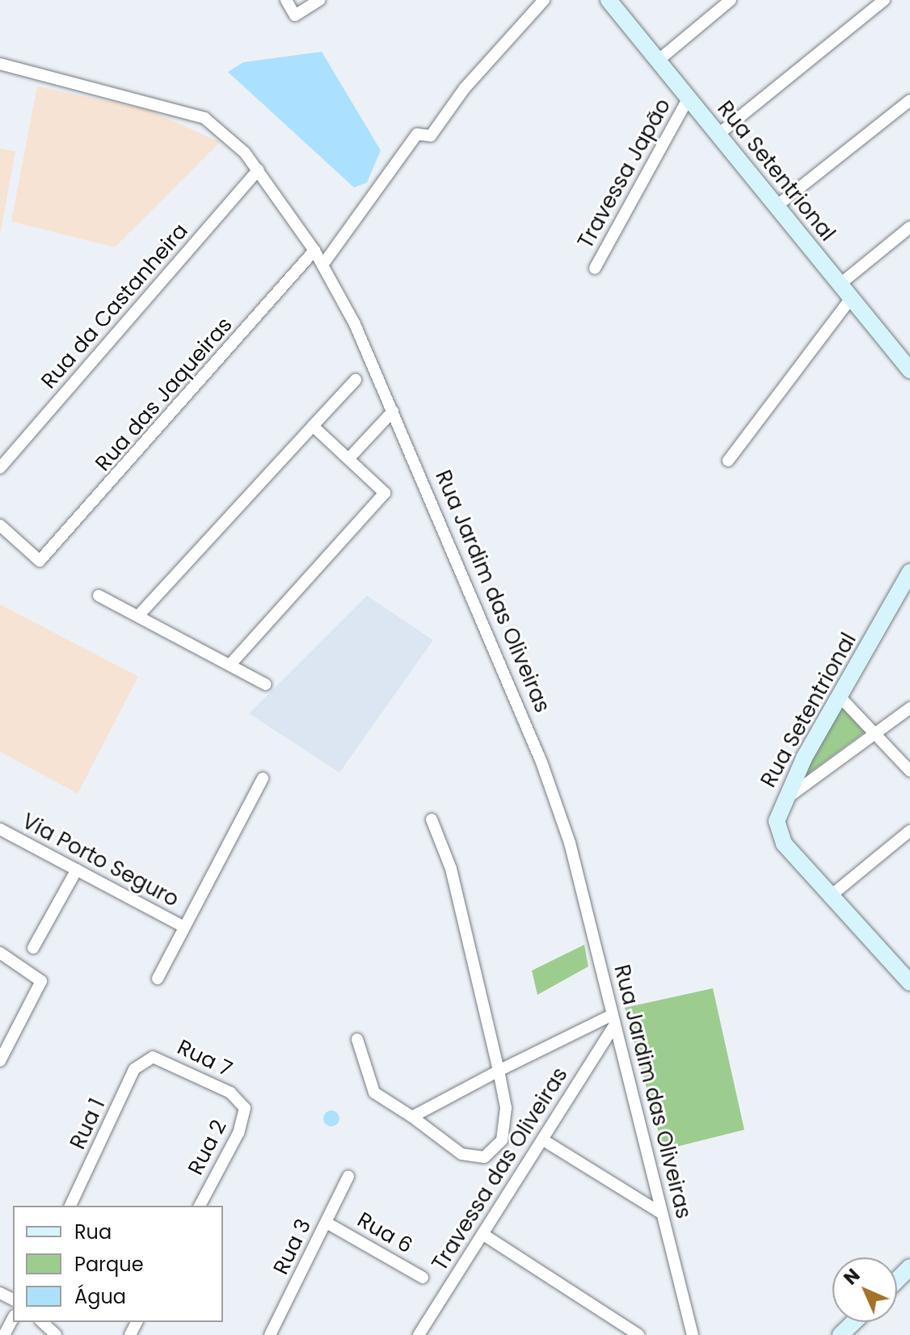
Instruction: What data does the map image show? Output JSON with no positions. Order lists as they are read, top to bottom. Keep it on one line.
{"streets":{"street":["Rua Setentrional","Travessa Japão","Rua da Castanheira","Rua das Jaqueiras","Rua Jardim das Oliveiras","Via Porto Seguro","Rua 7","Rua 1","Rua 2","Travessa das Oliveiras","Rua 6","Rua 3"]},"crossings":[["Rua Setentrional","Travessa Japão"],["Rua da Castanheira","Rua Jardim das Oliveiras"],["Rua das Jaqueiras","Rua Jardim das Oliveiras"],["Rua Jardim das Oliveiras","Travessa das Oliveiras"],["Rua 7","Rua 1"],["Rua 7","Rua 2"],["Rua 6","Rua 3"]],"legend":["Rua","Parque","Água"],"north":"top left"}
